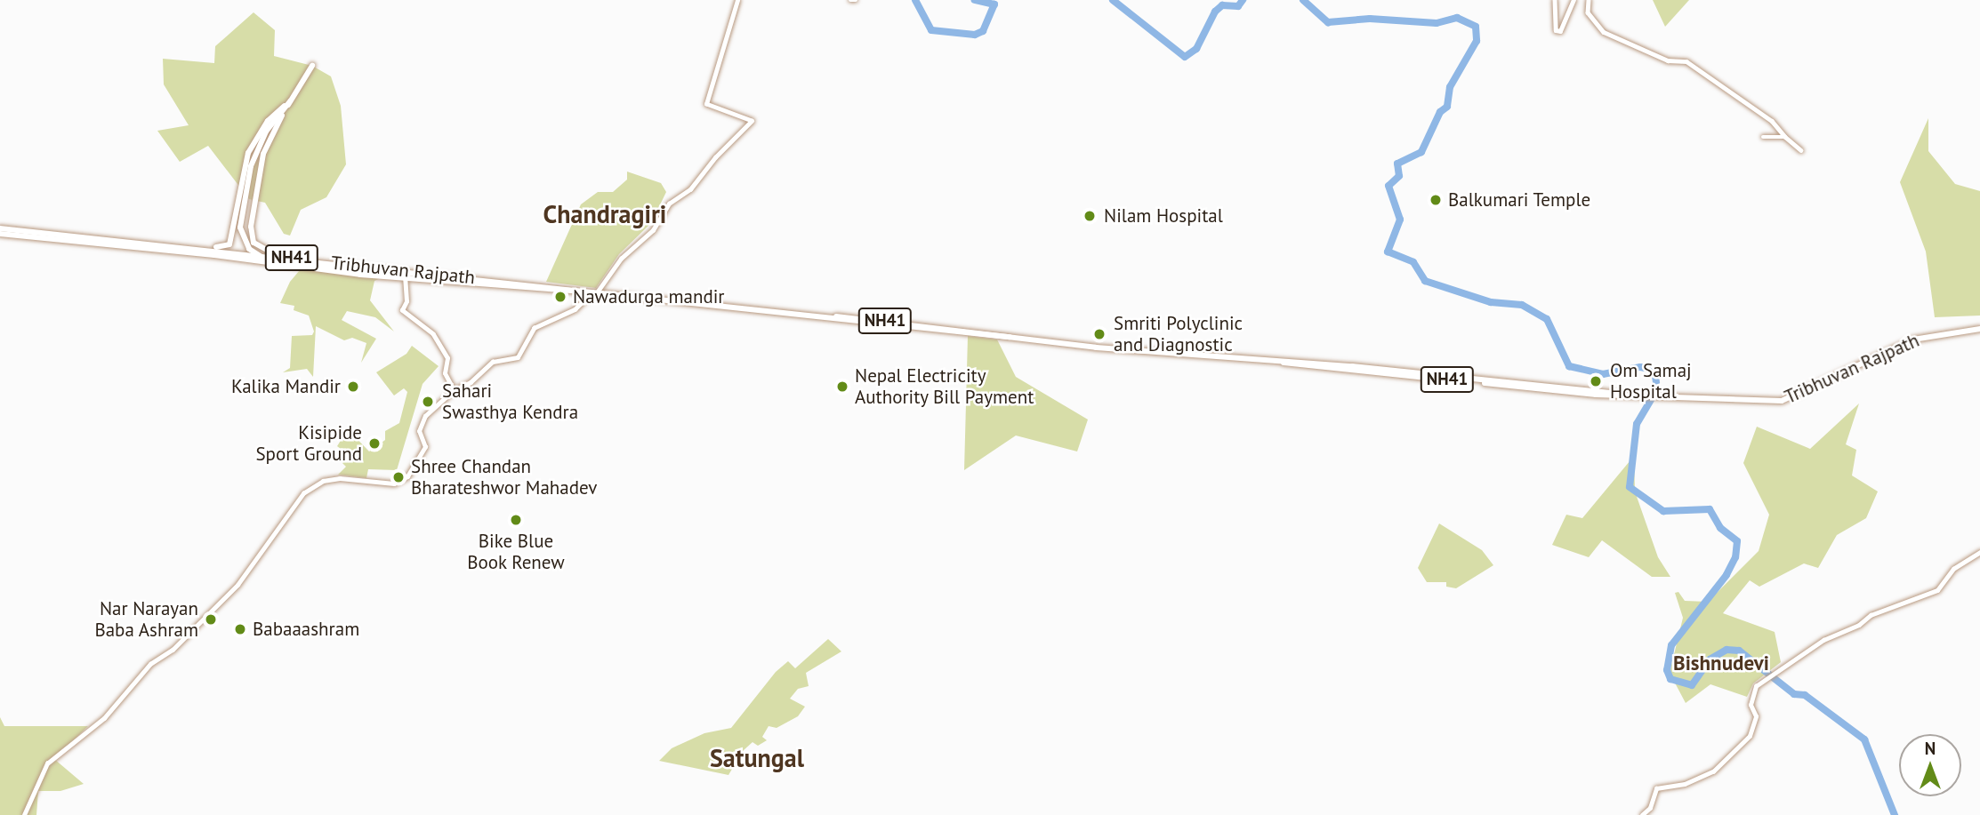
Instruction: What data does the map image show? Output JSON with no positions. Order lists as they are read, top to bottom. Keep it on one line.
{"streets":{"highway":["NH41","Tribhuvan Rajpath"]},"districts":["Chandragiri","Bishnudevi","Satungal"],"places":["Balkumari Temple","Nilam Hospital","Nawadurga mandir","Smriti Polyclinic and Diagnostic","Om Samaj Hospital","Kalika Mandir","Nepal Electricity Authority Bill Payment","Sahari Swasthya Kendra","Kisipide Sport Ground","Shree Chandan Bharateshwor Mahadev","Bike Blue Book Renew","Nar Narayan Baba Ashram","Babaaashram"],"north":"top"}
